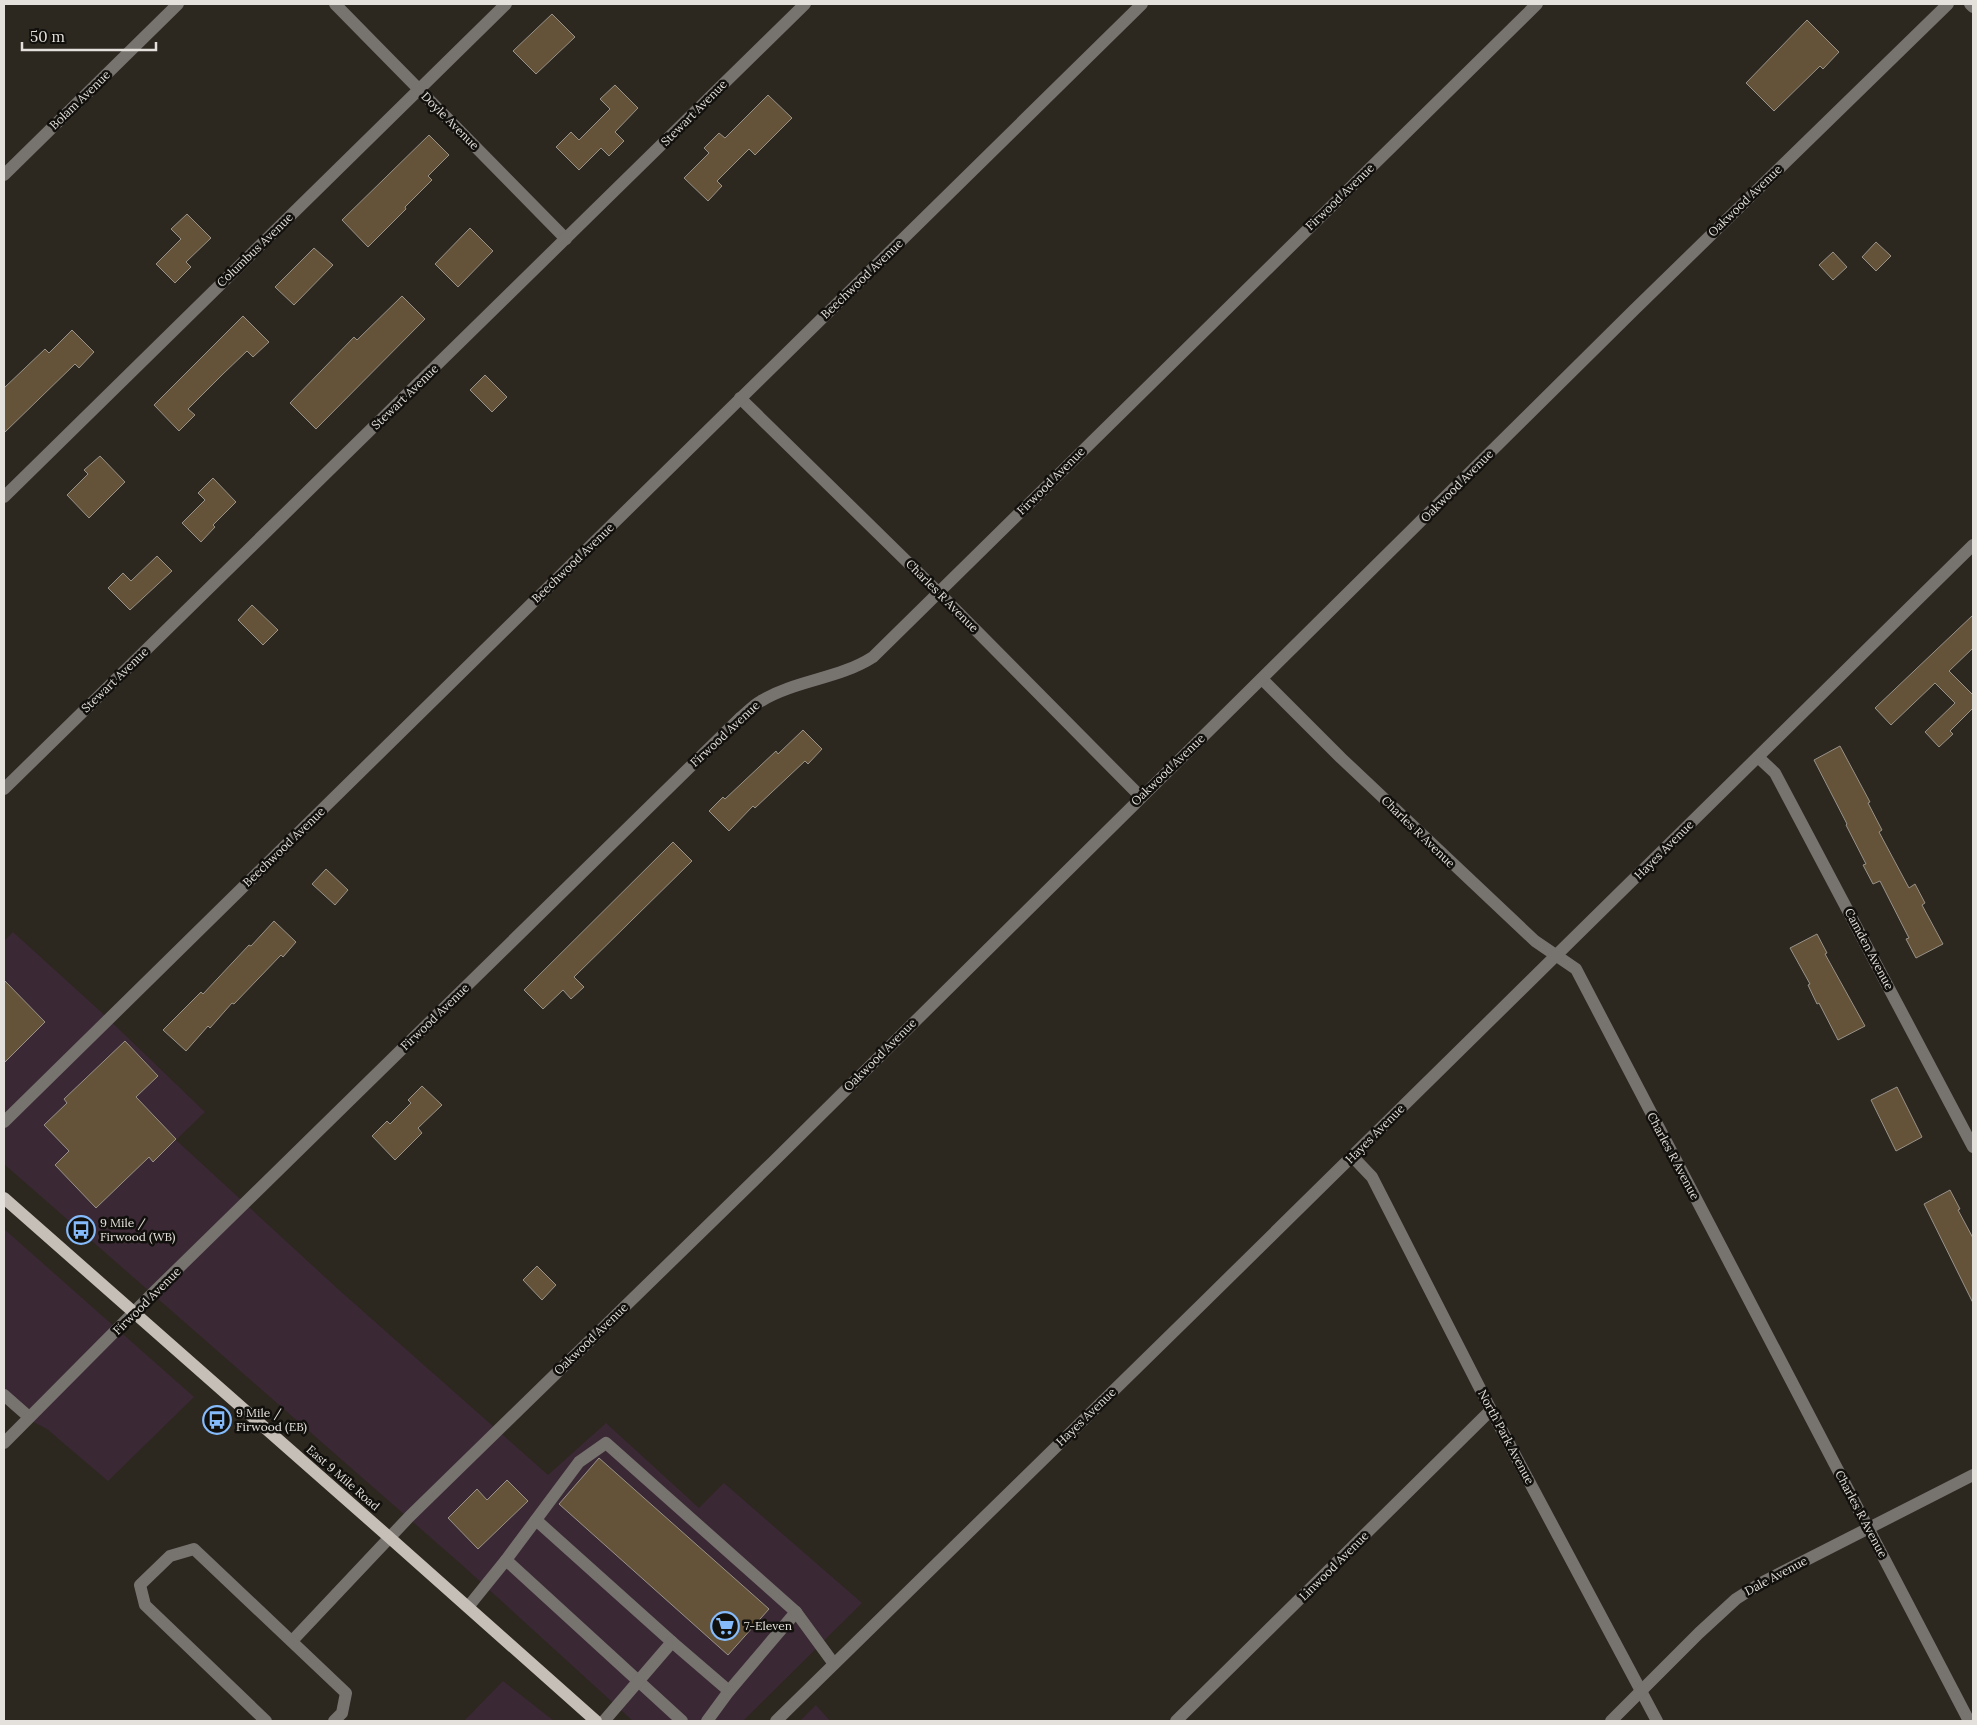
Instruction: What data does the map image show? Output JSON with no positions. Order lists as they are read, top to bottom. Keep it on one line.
{"streets":{"main road":["East 9 Mile Road"],"street":["Bolam Avenue","Stewart Avenue","Doyle Avenue","Firwood Avenue","Oakwood Avenue","Columbus Avenue","Beechwood Avenue","Charles R Avenue","Hayes Avenue","Camden Avenue","North Park Avenue","Linwood Avenue","Dale Avenue"]},"crossings":[["Stewart Avenue","Doyle Avenue"],["Doyle Avenue","Columbus Avenue"],["Firwood Avenue","Charles R Avenue"],["Firwood Avenue","East 9 Mile Road"],["Oakwood Avenue","Charles R Avenue"],["Oakwood Avenue","East 9 Mile Road"],["Beechwood Avenue","Charles R Avenue"],["Charles R Avenue","Hayes Avenue"],["Charles R Avenue","Dale Avenue"],["Hayes Avenue","Camden Avenue"],["Hayes Avenue","North Park Avenue"],["North Park Avenue","Linwood Avenue"],["North Park Avenue","Dale Avenue"]],"places":{"bus stop":["9 Mile / Firwood (WB)","9 Mile / Firwood (EB)"],"supermarket":["7-Eleven"]},"scale_bar":"50 m"}
